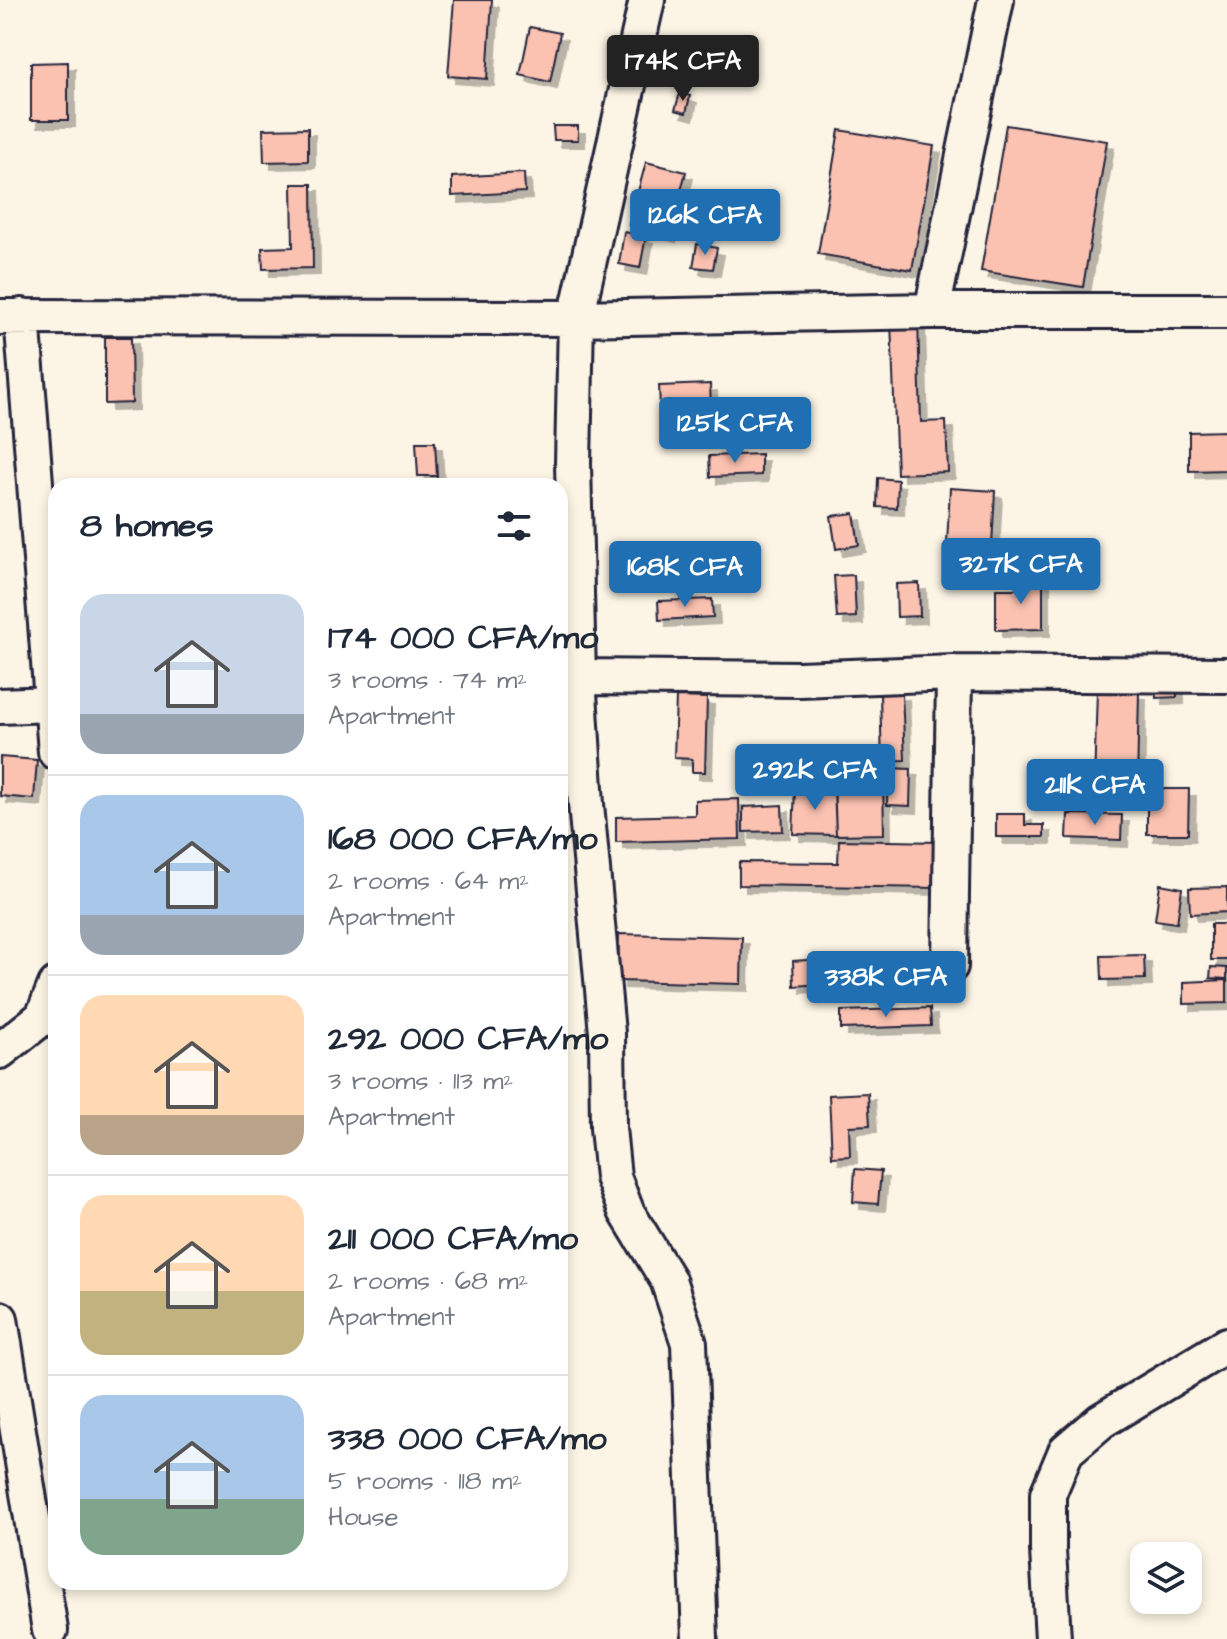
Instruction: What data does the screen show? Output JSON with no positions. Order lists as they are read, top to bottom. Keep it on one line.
{"page":{"price":["174K CFA","126K CFA","125K CFA","327K CFA","168K CFA","292K CFA","211K CFA","338K CFA"],"heading":"8 homes","list":[{"name":"174 000 CFA/mo","note":"3 rooms · 74 m² · Apartment"},{"name":"168 000 CFA/mo","note":"2 rooms · 64 m² · Apartment"},{"name":"292 000 CFA/mo","note":"3 rooms · 113 m² · Apartment"},{"name":"211 000 CFA/mo","note":"2 rooms · 68 m² · Apartment"},{"name":"338 000 CFA/mo","note":"5 rooms · 118 m² · House"}]}}
